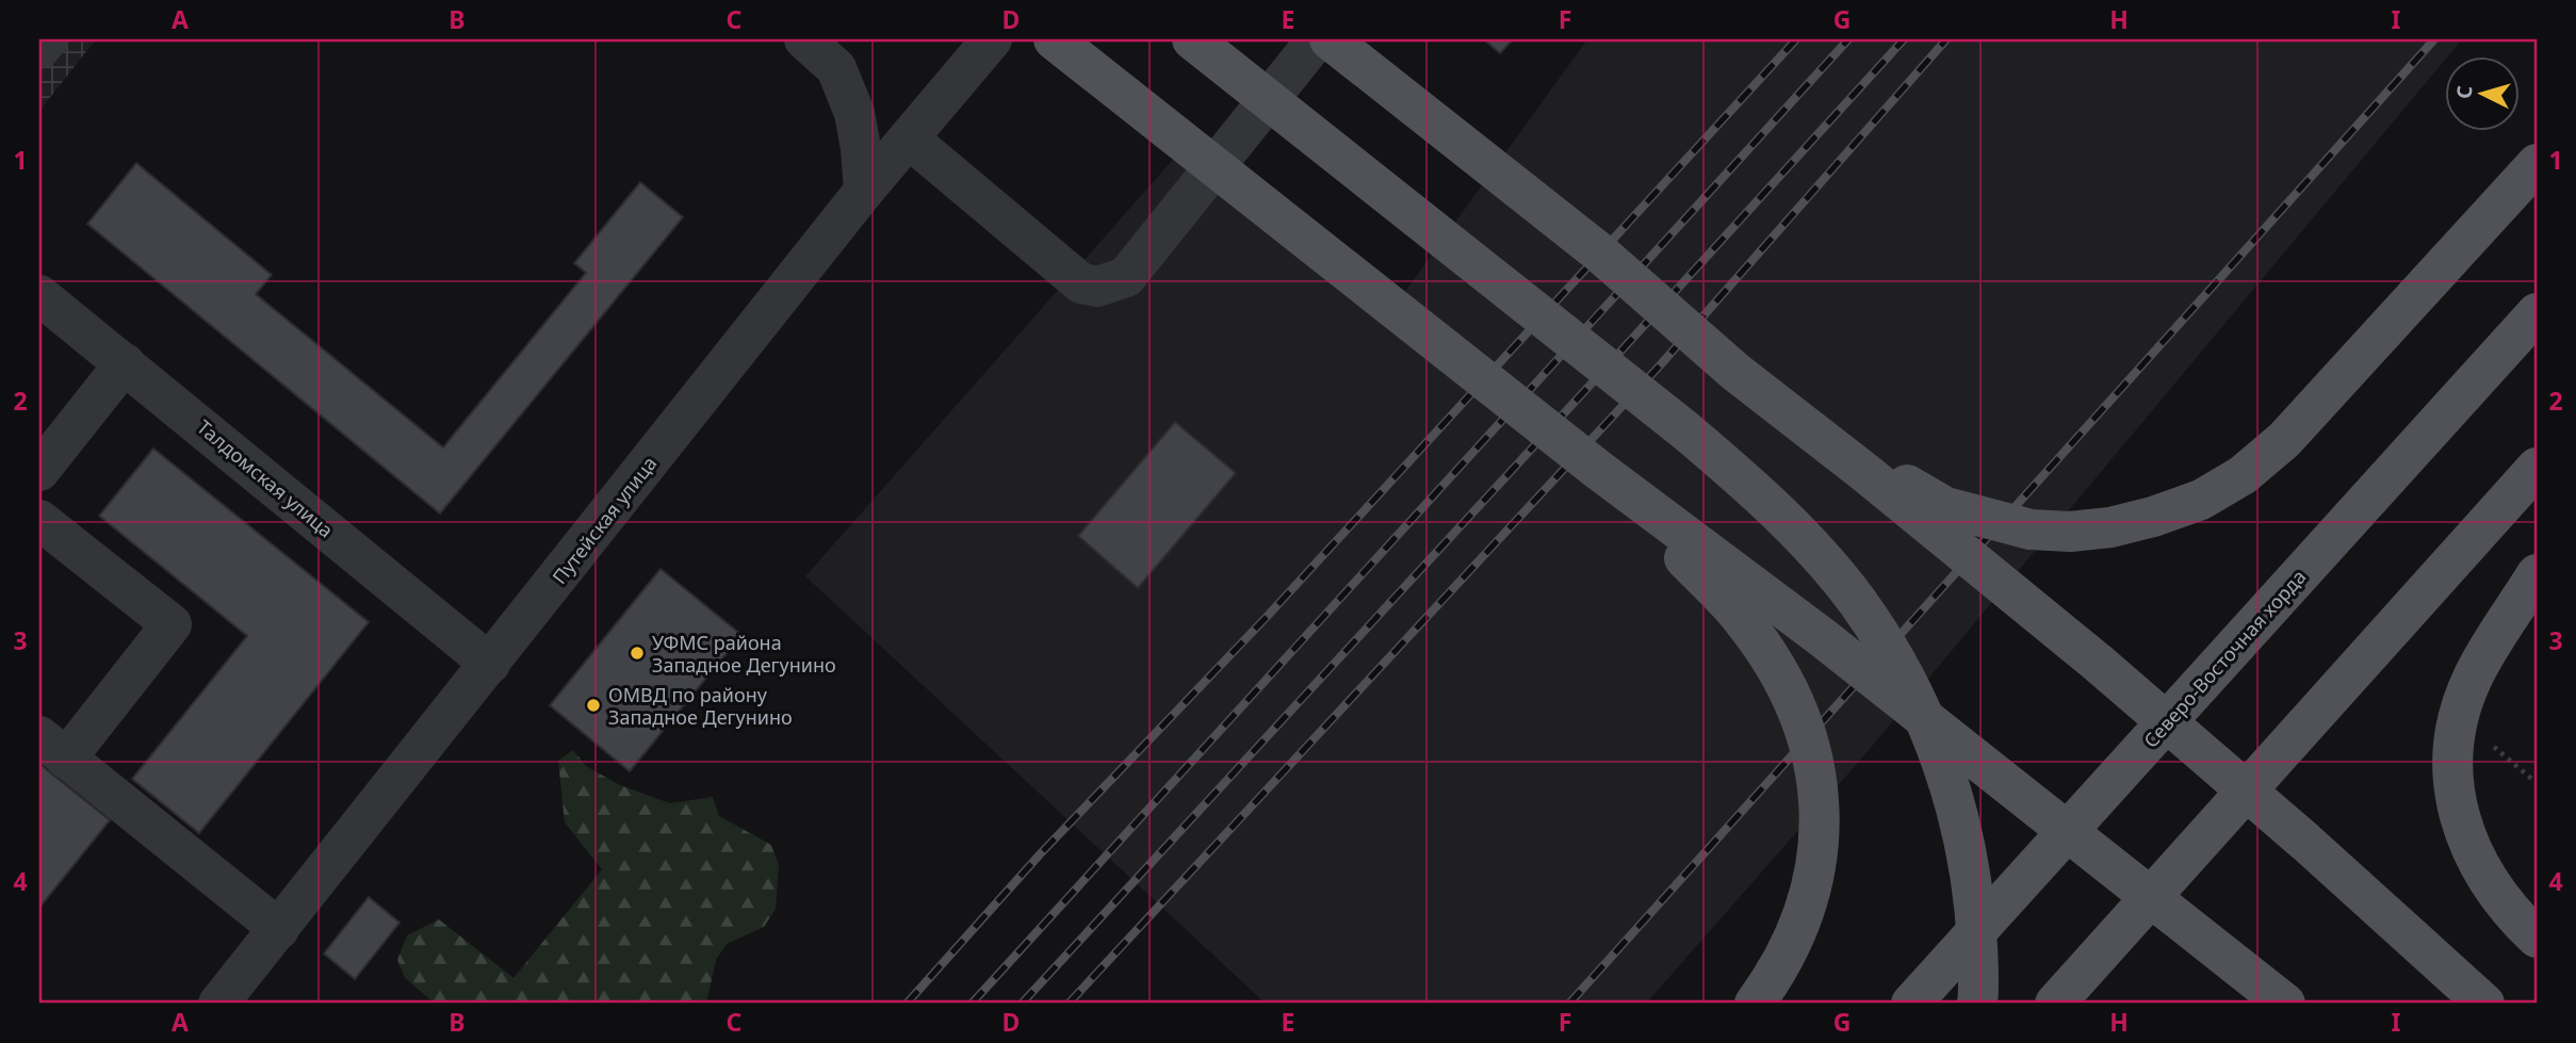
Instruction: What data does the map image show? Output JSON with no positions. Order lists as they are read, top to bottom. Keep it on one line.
{"streets":{"main road":["Северо-Восточная хорда"],"street":["Талдомская улица","Путейская улица"]},"crossings":[["Талдомская улица","Путейская улица"]],"places":["УФМС района Западное Дегунино","ОМВД по району Западное Дегунино"],"north":"left","grid":{"columns":["A","B","C","D","E","F","G","H","I"],"rows":["1","2","3","4"]}}
